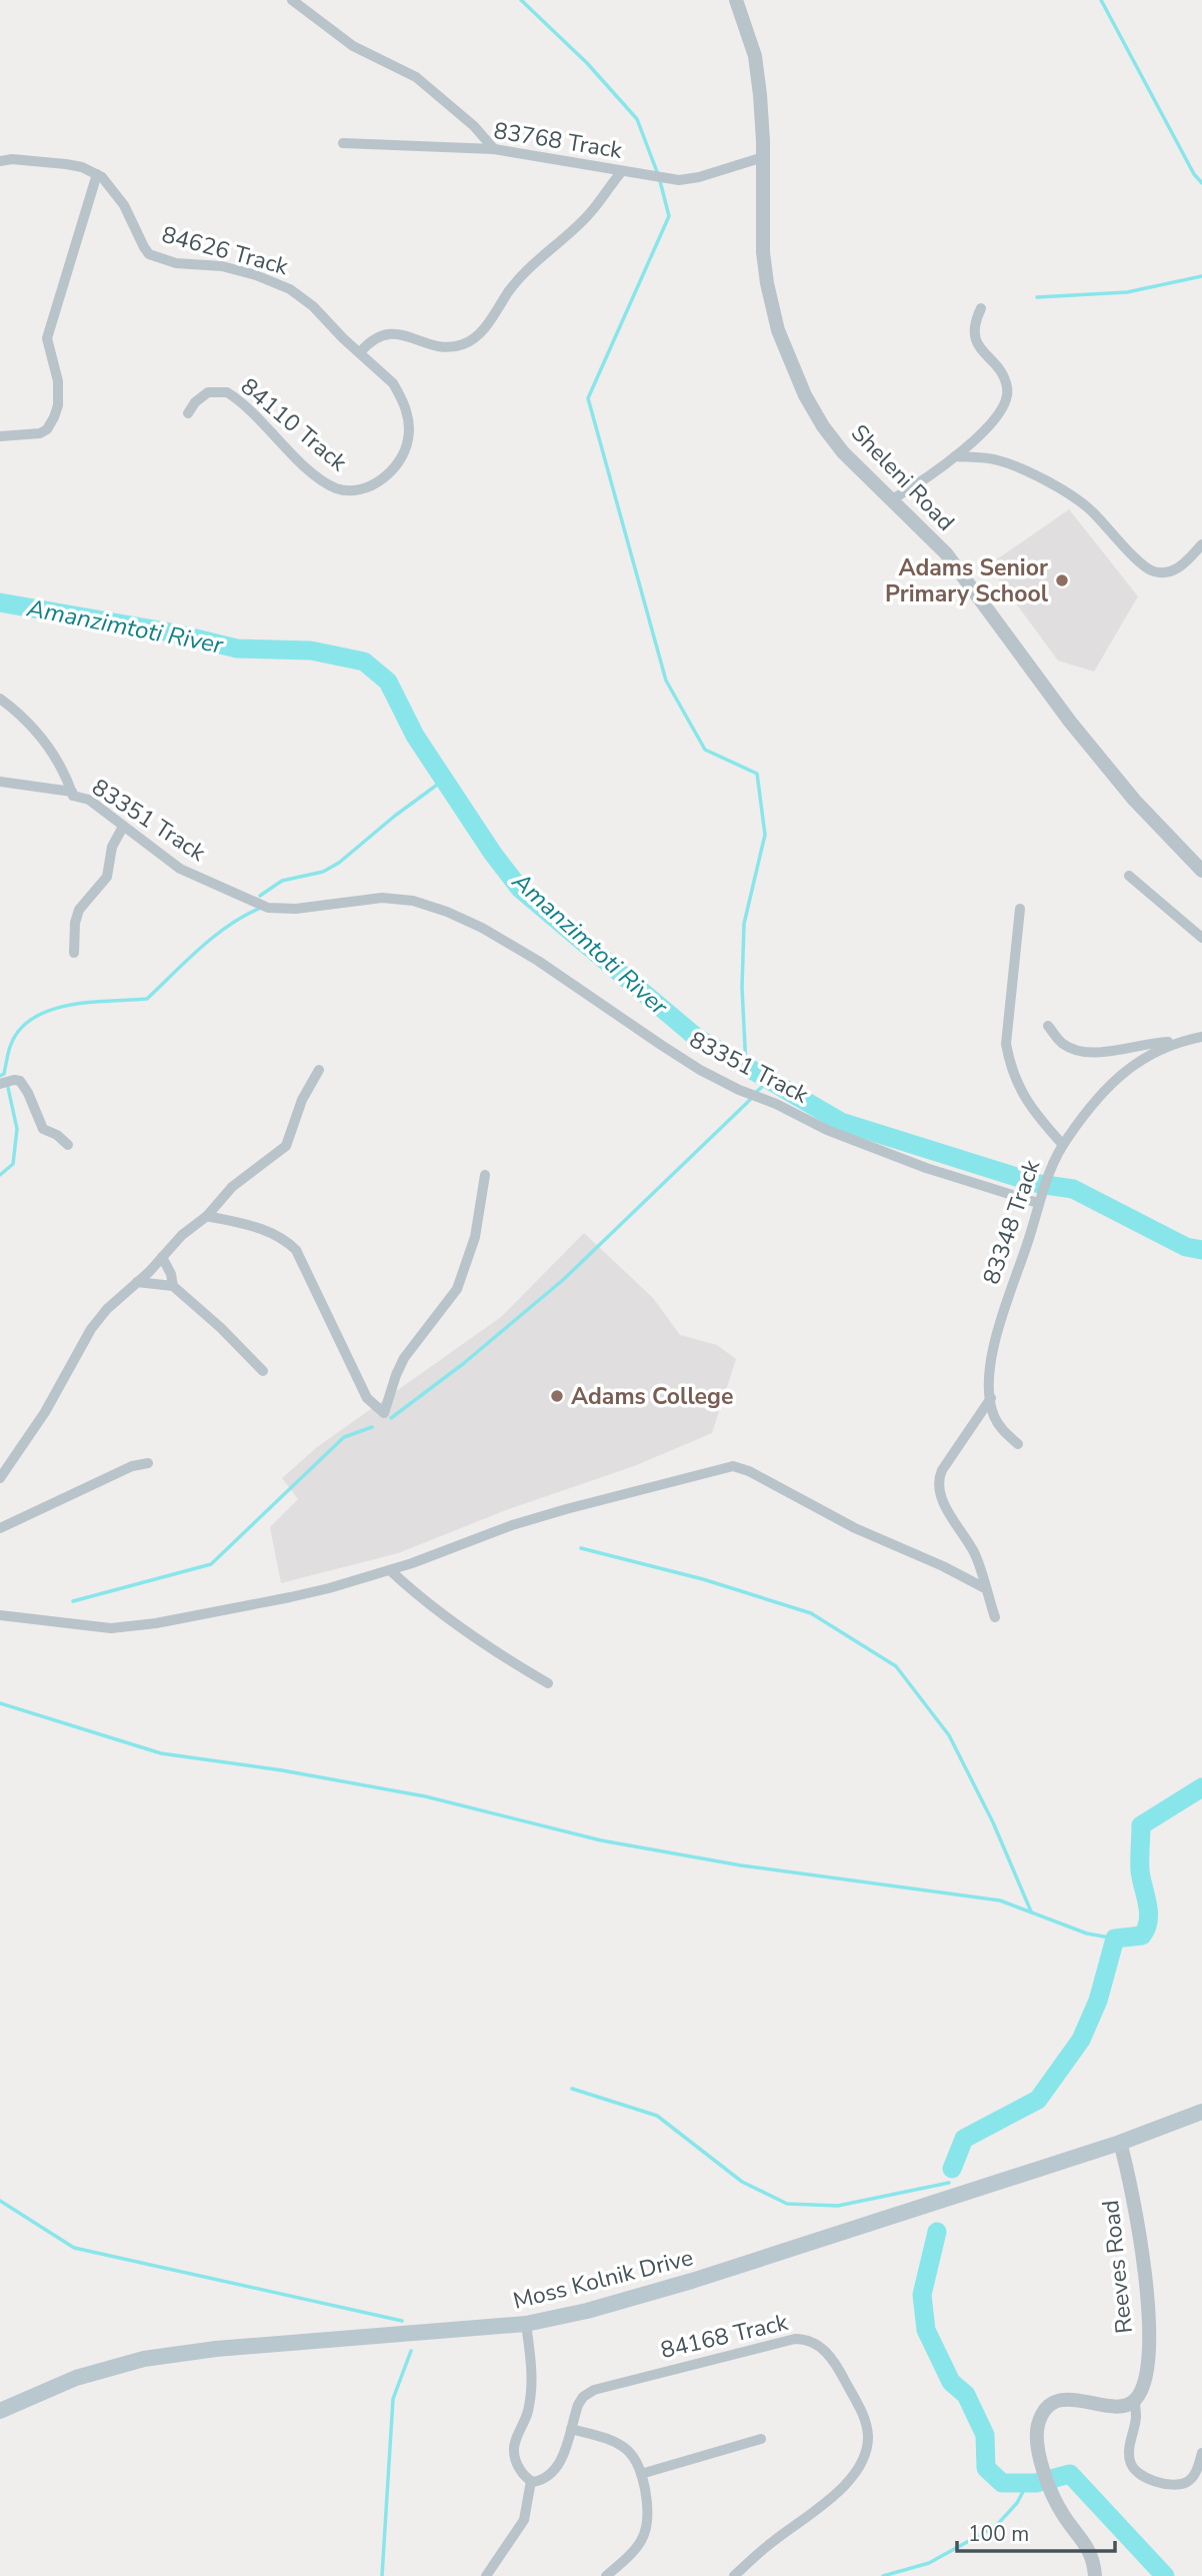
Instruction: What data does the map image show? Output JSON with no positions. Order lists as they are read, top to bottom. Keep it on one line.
{"streets":{"main road":["Moss Kolnik Drive"],"street":["83768 Track","84626 Track","84110 Track","Sheleni Road","83351 Track","83348 Track","Reeves Road","84168 Track"]},"crossings":[["83768 Track","Sheleni Road"],["84626 Track","84110 Track"],["83351 Track","83348 Track"],["Reeves Road","Moss Kolnik Drive"]],"water":["Amanzimtoti River"],"places":["Adams Senior Primary School","Adams College"],"scale_bar":"100 m"}
